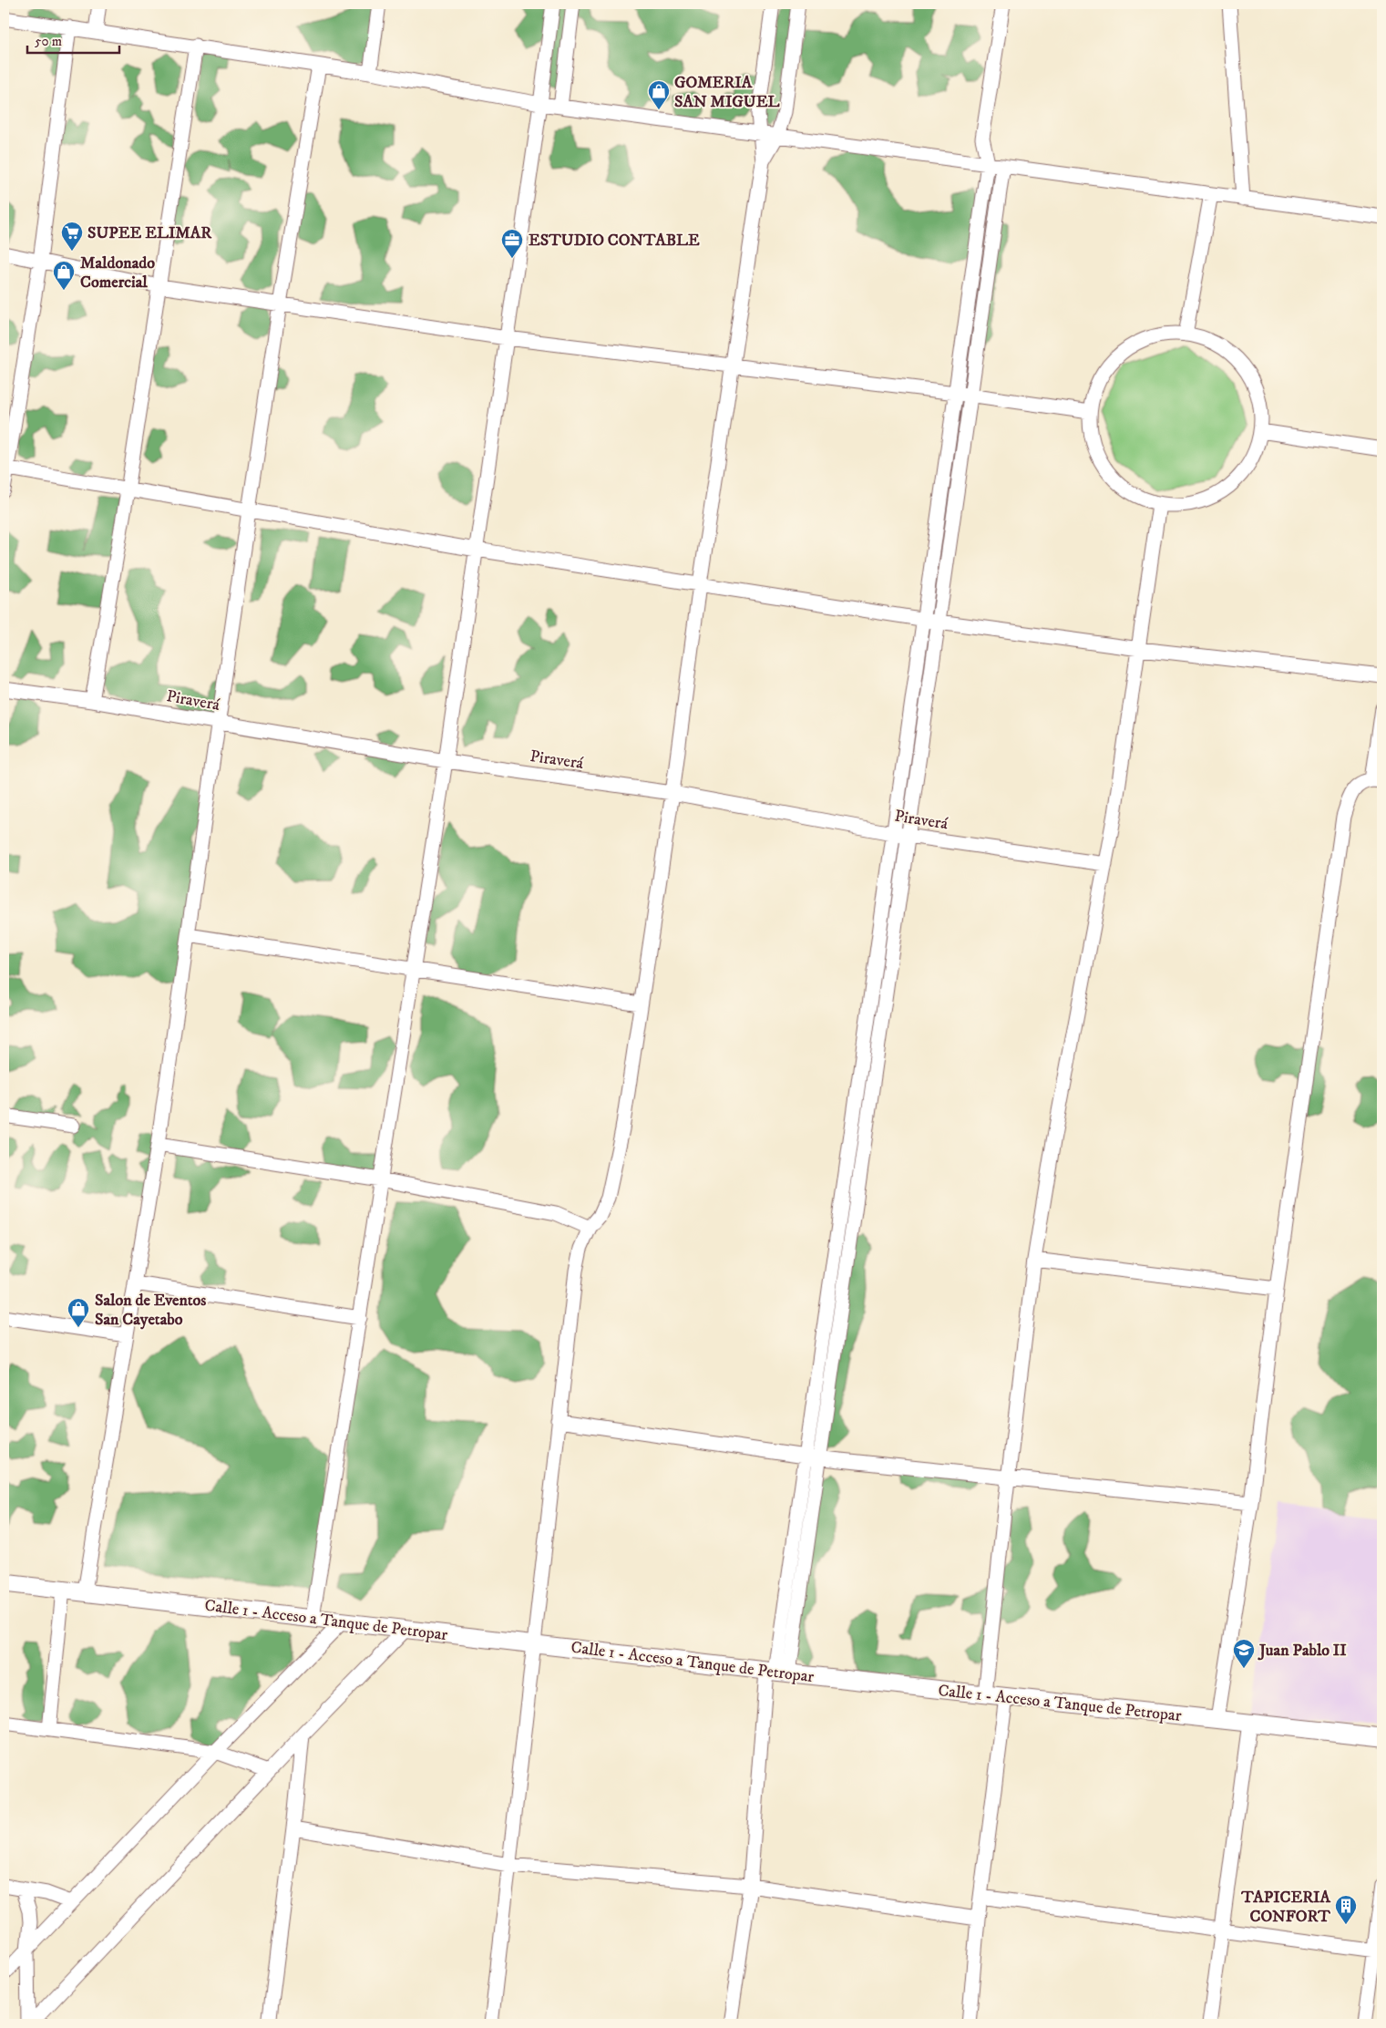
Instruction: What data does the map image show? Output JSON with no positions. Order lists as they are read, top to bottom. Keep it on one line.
{"streets":{"street":["Piraverá","Calle 1 - Acceso a Tanque de Petropar"]},"places":{"shop":["GOMERIA SAN MIGUEL","Maldonado Comercial","Salon de Eventos San Cayetabo"],"supermarket":["SUPEE ELIMAR"],"office":["ESTUDIO CONTABLE"],"school or university":["Juan Pablo II"],"building":["TAPICERIA CONFORT"]},"scale_bar":"50 m"}
